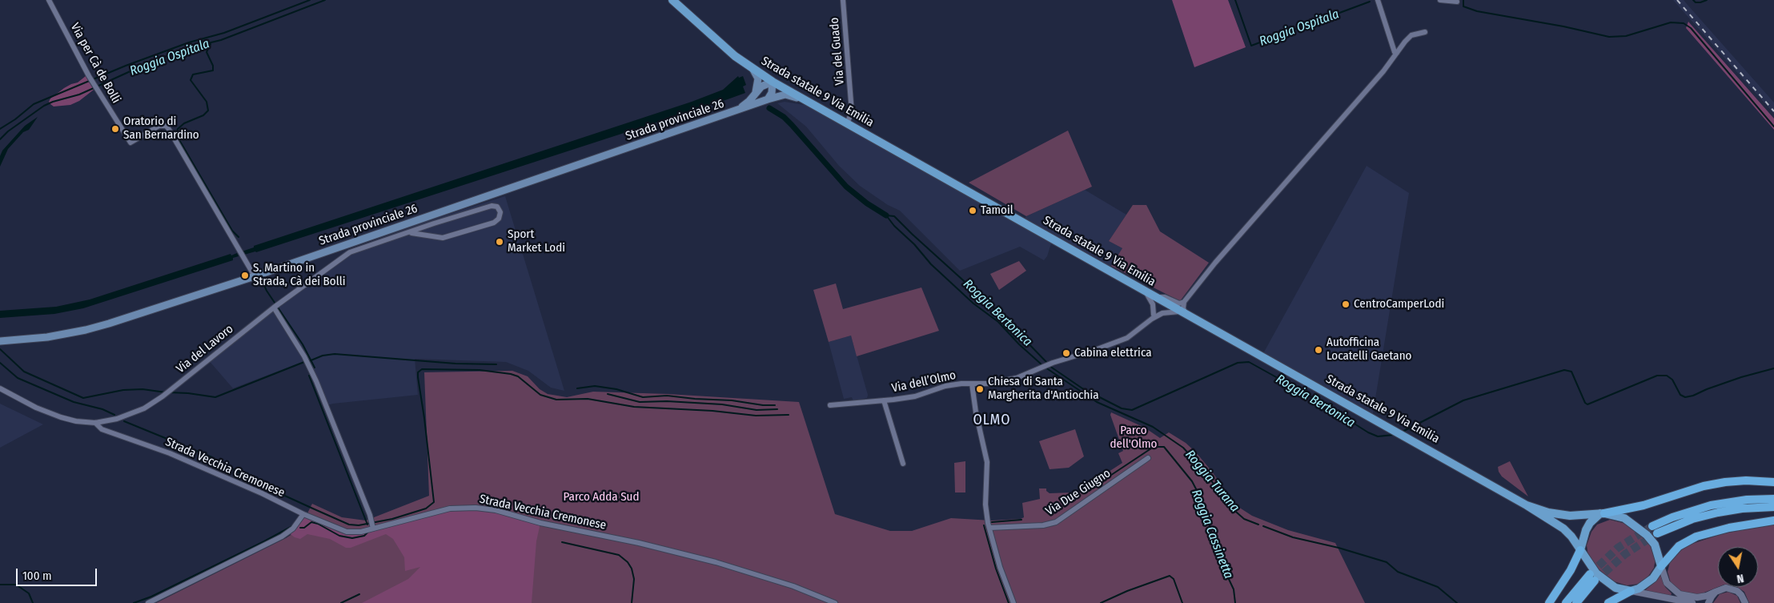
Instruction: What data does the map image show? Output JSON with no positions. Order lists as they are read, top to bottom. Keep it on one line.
{"streets":{"main road":["Strada statale 9 Via Emilia","Strada provinciale 26"],"street":["Via del Guado","Via per Cà de Bolli","Via del Lavoro","Via dell’Olmo","Strada Vecchia Cremonese","Via Due Giugno"]},"crossings":[["Via del Guado","Strada statale 9 Via Emilia"],["Via per Cà de Bolli","Strada provinciale 26"],["Strada statale 9 Via Emilia","Strada provinciale 26"],["Strada statale 9 Via Emilia","Via dell’Olmo"],["Via del Lavoro","Strada Vecchia Cremonese"]],"districts":["OLMO"],"water":["Roggia Ospitala","Roggia Bertonica","Roggia Turana","Roggia Cassinetta"],"parks":["Parco dell'Olmo","Parco Adda Sud"],"places":["Oratorio di San Bernardino","Tamoil","Sport Market Lodi","S. Martino in Strada, Cà dei Bolli","CentroCamperLodi","Autofficina Locatelli Gaetano","Cabina elettrica","Chiesa di Santa Margherita d'Antiochia"],"scale_bar":"100 m","north":"bottom"}
